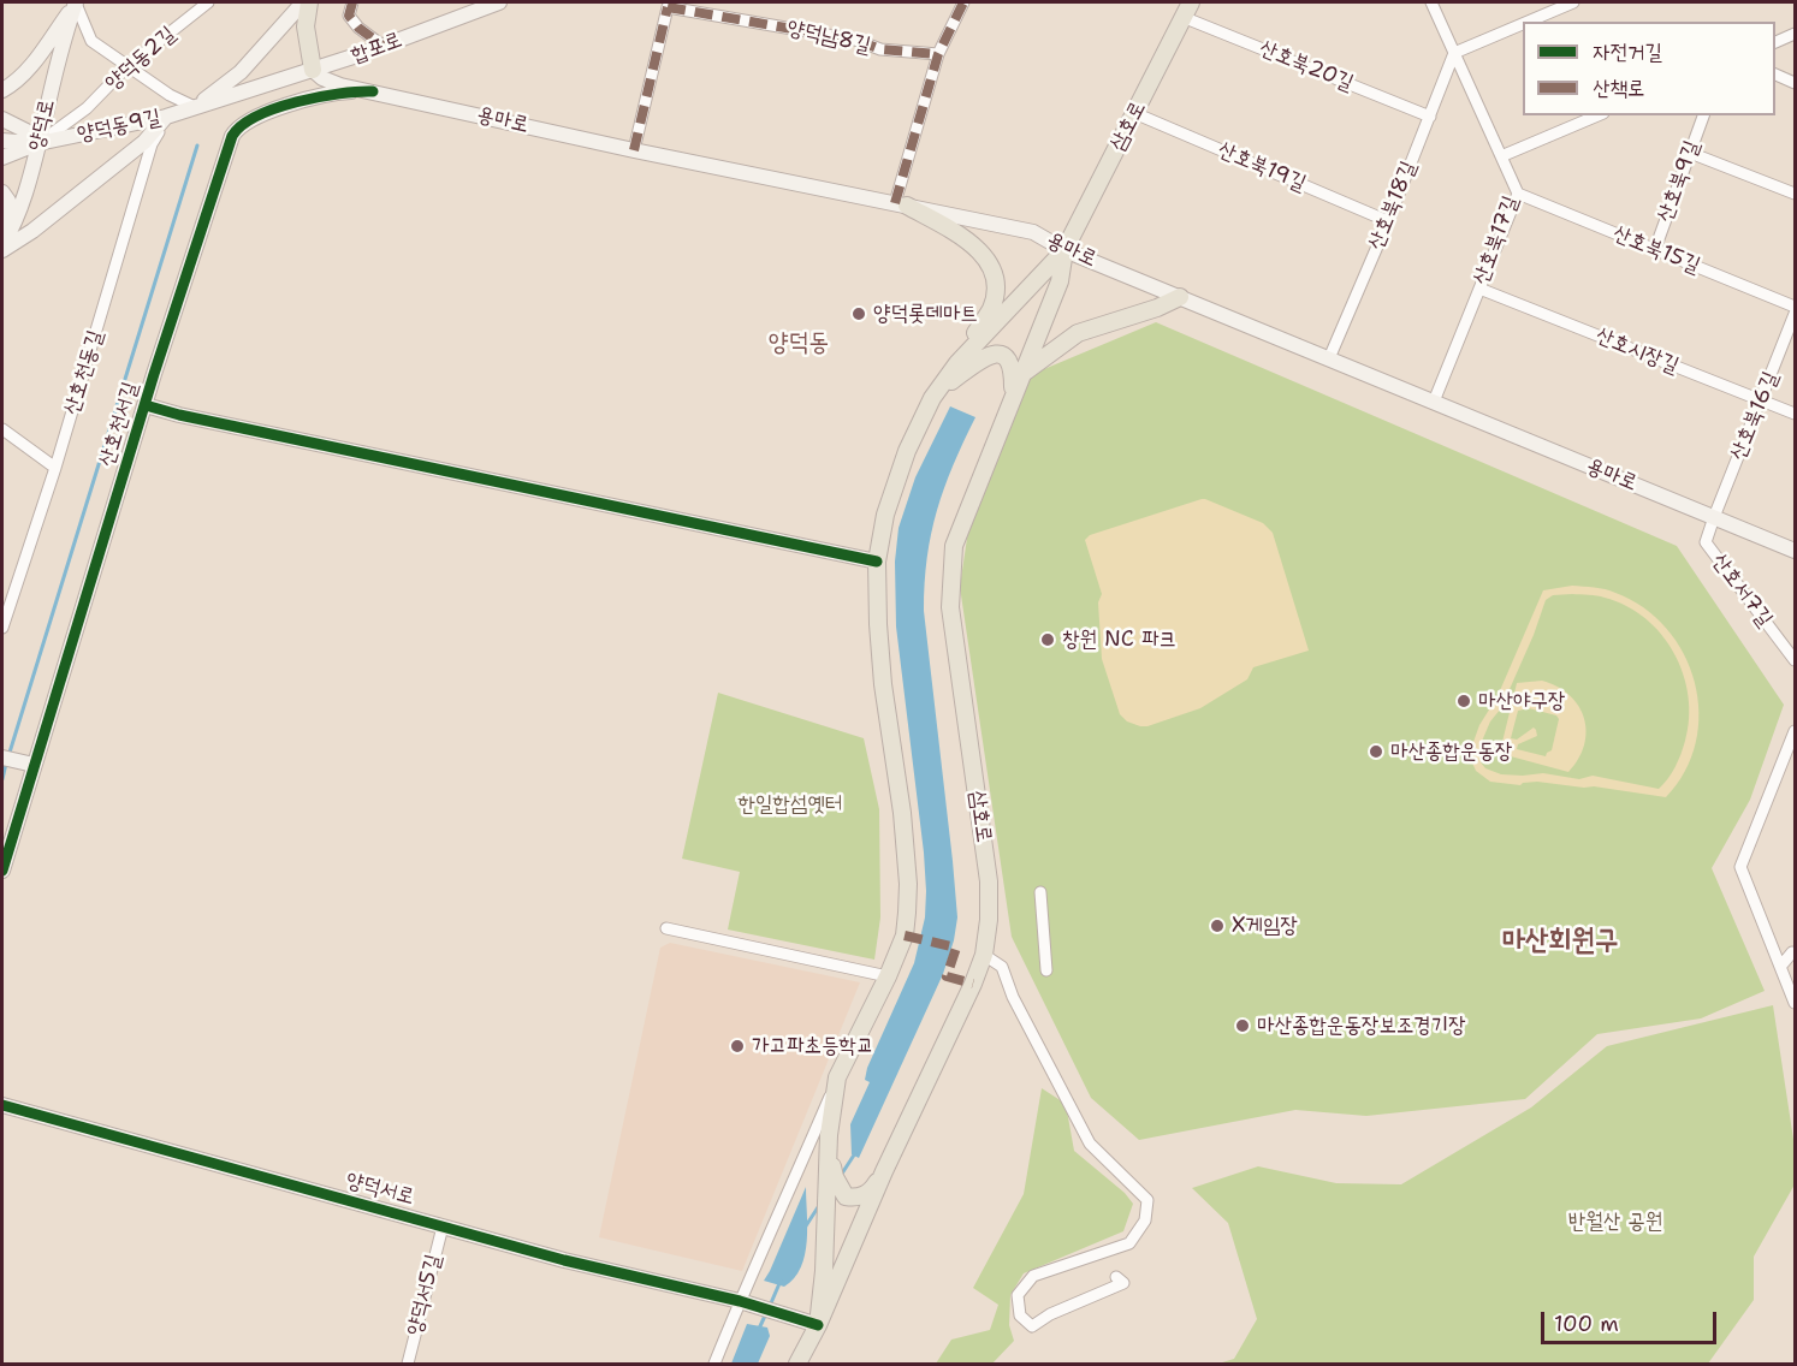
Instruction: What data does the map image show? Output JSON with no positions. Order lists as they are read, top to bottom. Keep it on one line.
{"streets":{"main road":["합포로","용마로","양덕로","양덕동9길","삼호로","산호천서길","양덕서로"],"street":["양덕남8길","양덕동2길","산호북20길","산호북19길","산호북9길","산호북18길","산호북17길","산호북15길","산호시장길","산호천동길","산호북16길","산호서7길","양덕서5길"]},"crossings":[["합포로","용마로"],["합포로","양덕동9길"],["양덕동2길","양덕로"],["양덕동2길","양덕동9길"],["산호북20길","삼호로"],["산호북20길","산호북18길"],["용마로","삼호로"],["용마로","산호북18길"],["용마로","산호북17길"],["용마로","산호북16길"],["용마로","산호천서길"],["용마로","산호서7길"],["양덕로","양덕동9길"],["양덕동9길","산호천동길"],["삼호로","산호북19길"],["삼호로","양덕서로"],["산호북19길","산호북18길"],["산호북9길","산호북15길"],["산호북18길","산호북17길"],["산호북17길","산호북15길"],["산호북17길","산호시장길"],["산호시장길","산호북16길"],["산호북16길","산호서7길"],["양덕서로","양덕서5길"]],"districts":["양덕동","마산회원구"],"parks":["한일합섬옛터","반월산 공원"],"places":["양덕롯데마트","창원 NC 파크","마산야구장","마산종합운동장","X게임장","마산종합운동장보조경기장","가고파초등학교"],"legend":["자전거길","산책로"],"scale_bar":"100 m"}
